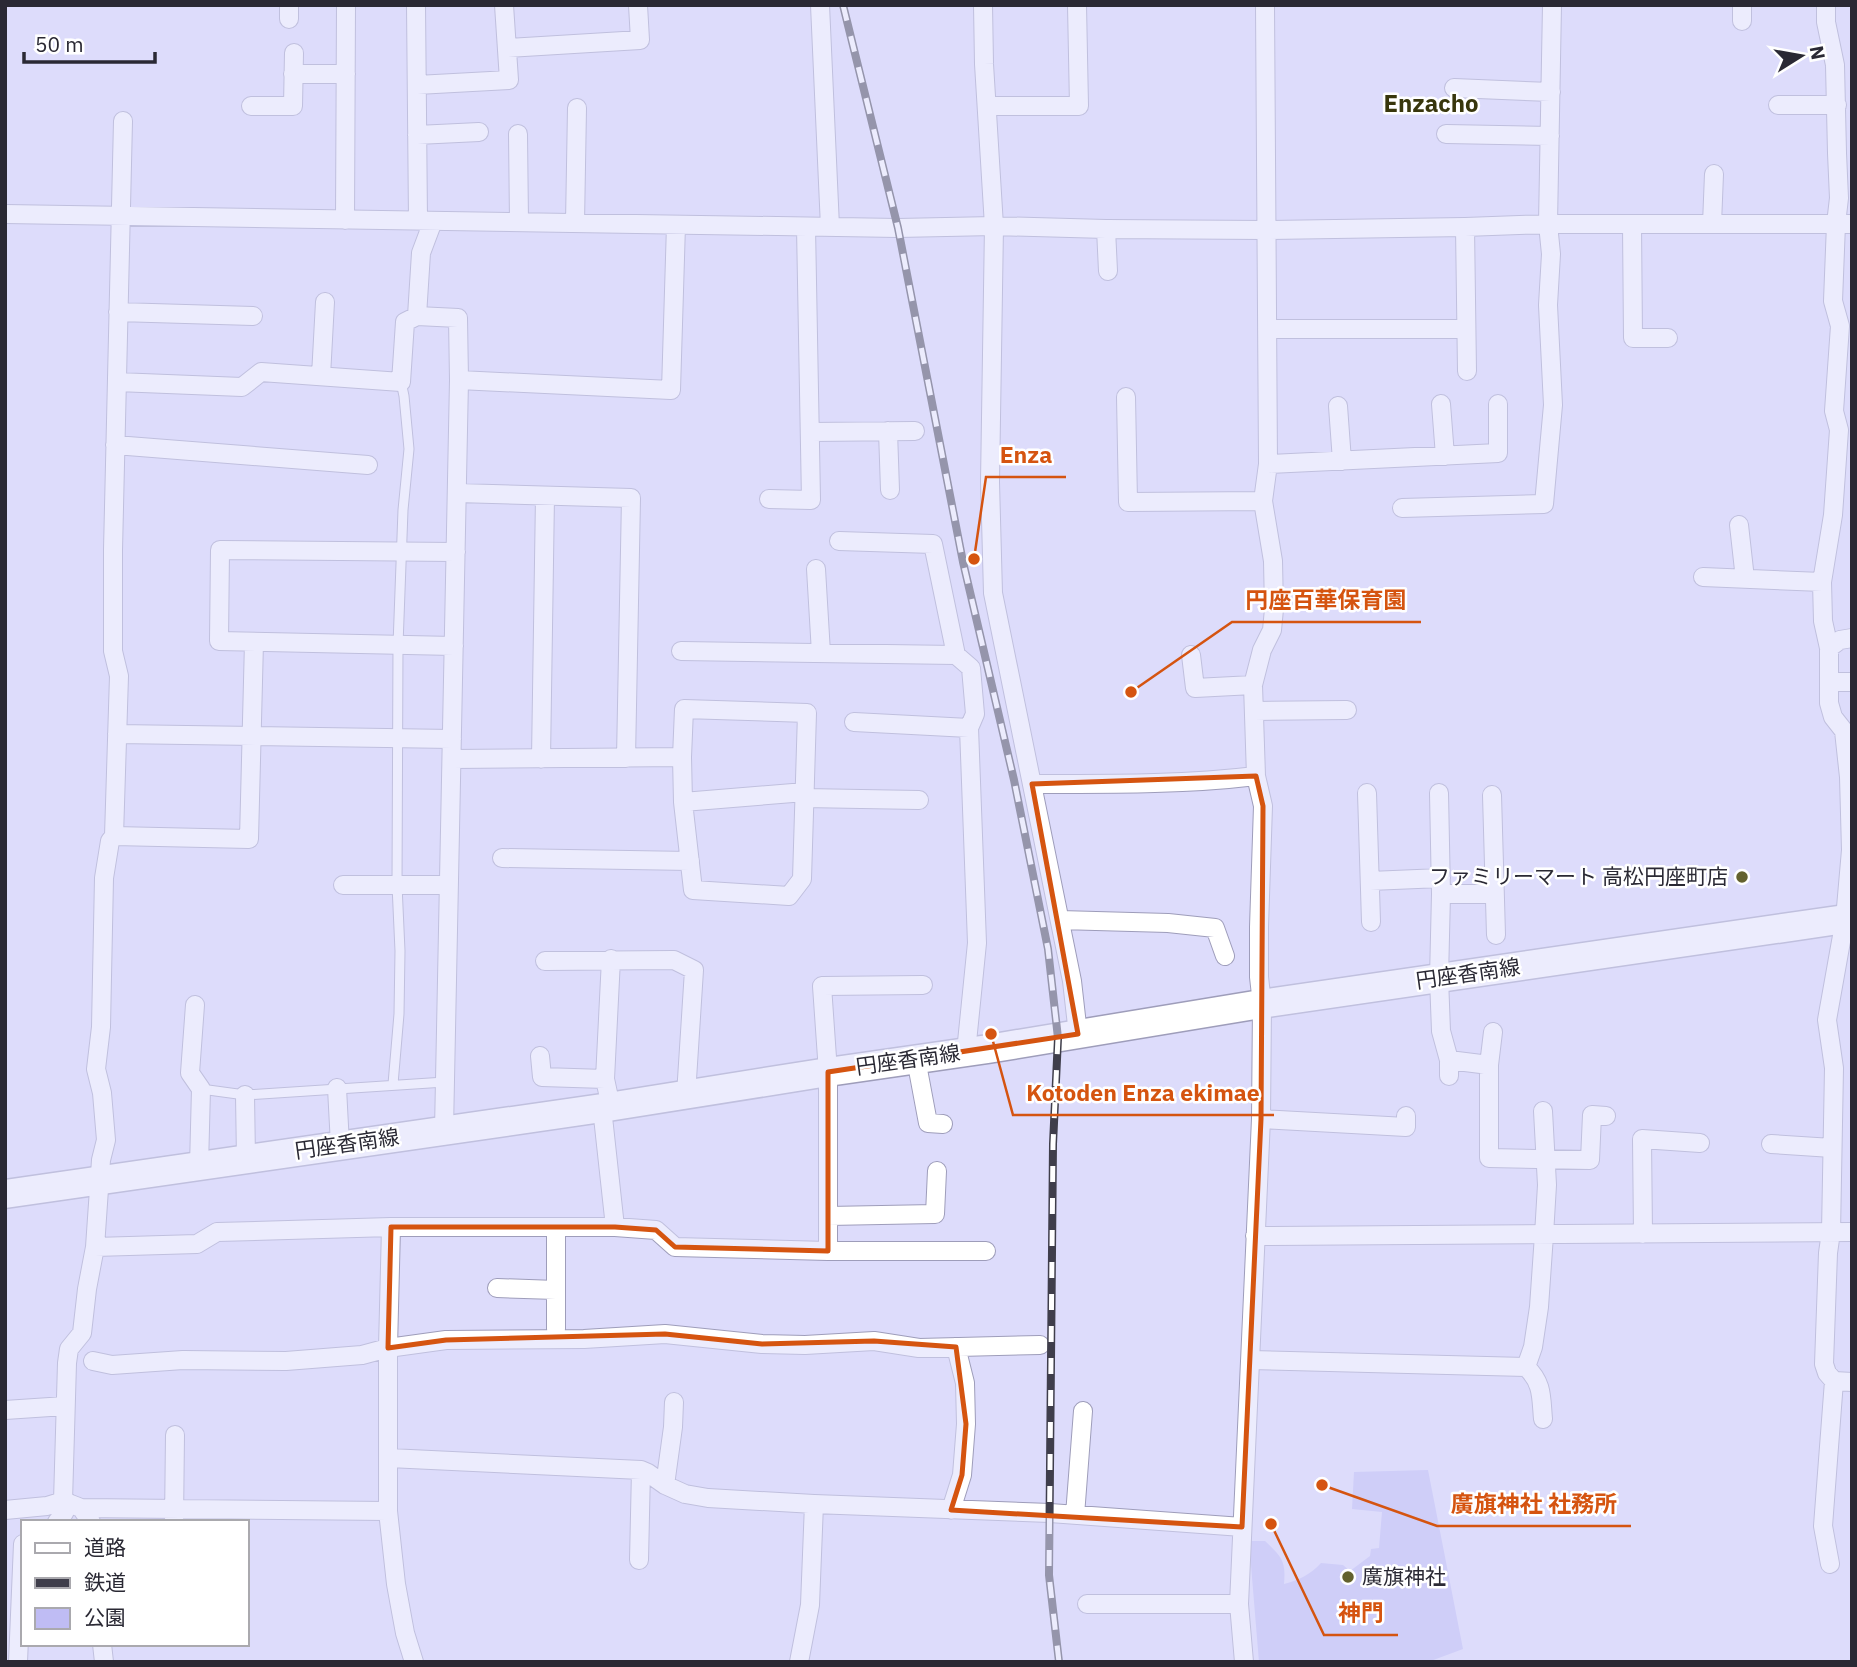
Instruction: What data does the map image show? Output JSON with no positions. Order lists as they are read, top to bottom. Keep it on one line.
{"streets":{"main road":["円座香南線"]},"districts":["Enzacho"],"places":["Enza","円座百華保育園","ファミリーマート 高松円座町店","Kotoden Enza ekimae","廣旗神社 社務所","神門","廣旗神社"],"legend":["道路","鉄道","公園"],"scale_bar":"50 m","north":"right"}
